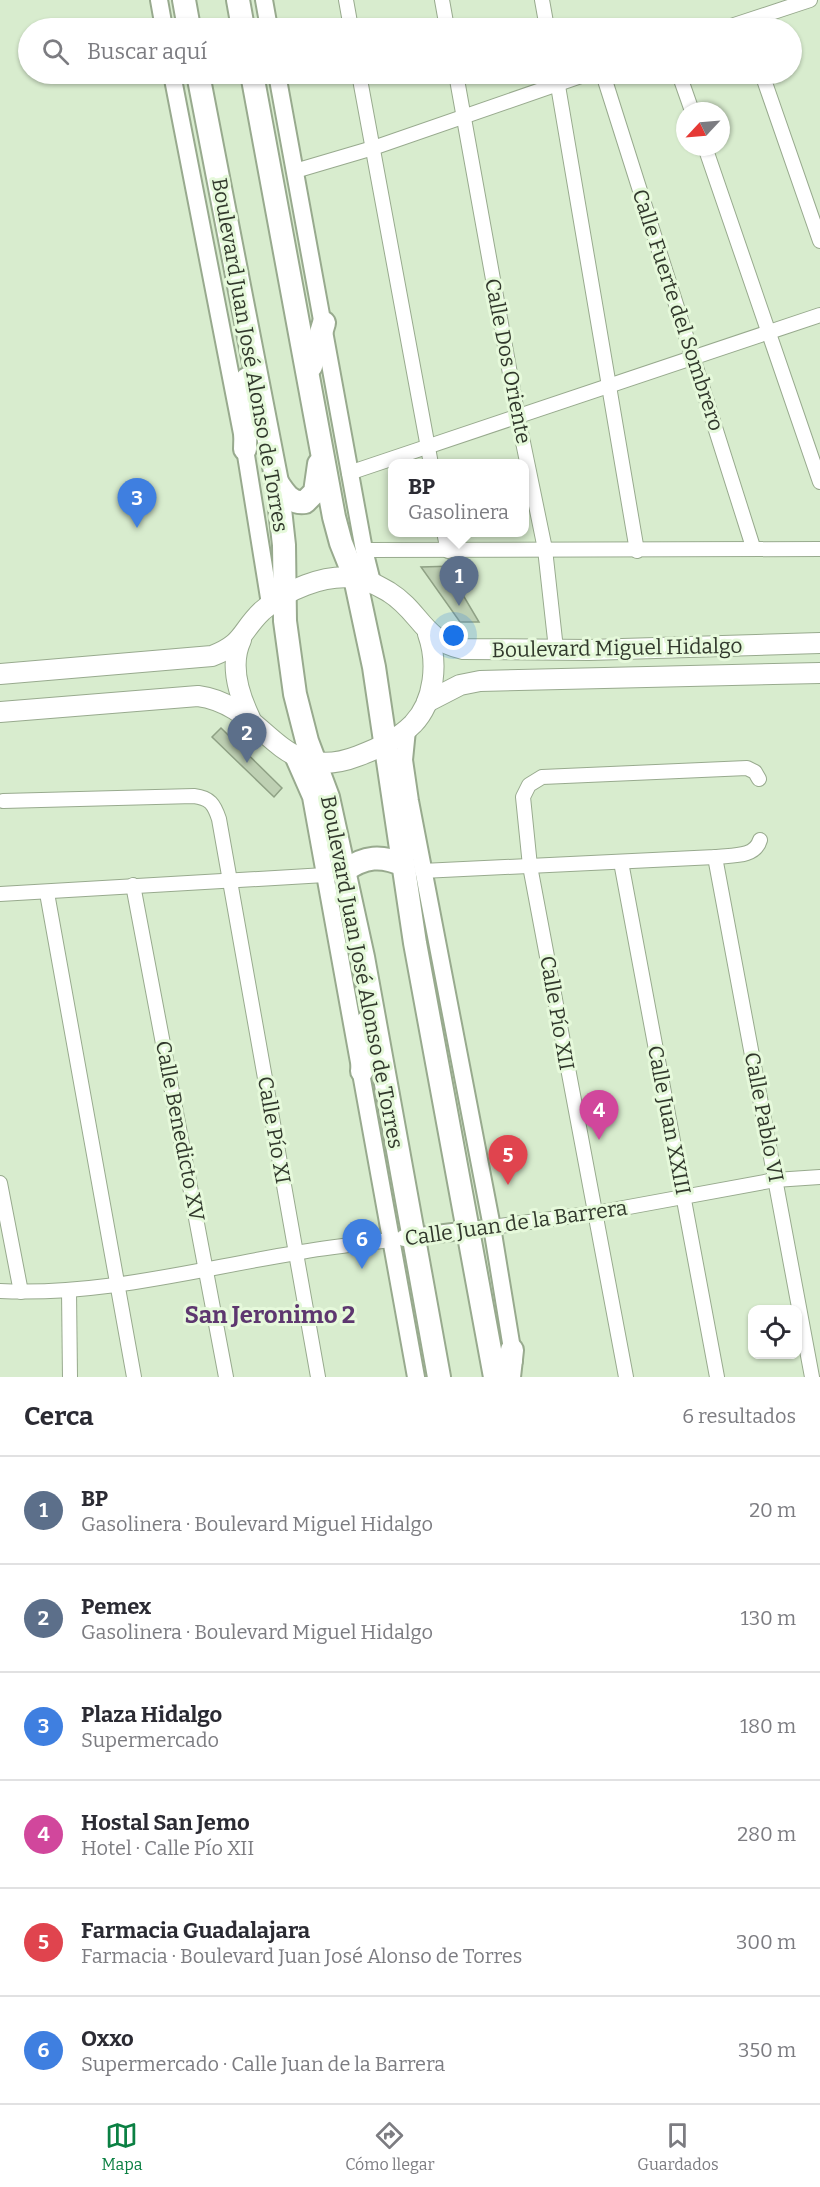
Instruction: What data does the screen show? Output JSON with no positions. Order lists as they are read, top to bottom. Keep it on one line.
{"streets":{"main road":["Boulevard Juan José Alonso de Torres","Boulevard Miguel Hidalgo"],"street":["Calle Fuerte del Sombrero","Calle Dos Oriente","Calle Pío XII","Calle Pablo VI","Calle Juan XXIII","Calle Pío XI","Calle Benedicto XV","Calle Juan de la Barrera"]},"crossings":[["Boulevard Juan José Alonso de Torres","Boulevard Miguel Hidalgo"],["Boulevard Juan José Alonso de Torres","Calle Juan de la Barrera"],["Calle Dos Oriente","Boulevard Miguel Hidalgo"],["Calle Pío XII","Calle Juan de la Barrera"],["Calle Pablo VI","Calle Juan de la Barrera"],["Calle Juan XXIII","Calle Juan de la Barrera"],["Calle Pío XI","Calle Juan de la Barrera"],["Calle Benedicto XV","Calle Juan de la Barrera"]],"districts":["San Jeronimo 2"],"north":"bottom left","page":{"search":"Buscar aquí","popup":["BP","Gasolinera"],"pins":["3","1","2","4","5","6"],"heading":["Cerca","6 resultados"],"list":[{"mark":"1","name":"BP","note":"Gasolinera · Boulevard Miguel Hidalgo","value":"20 m"},{"mark":"2","name":"Pemex","note":"Gasolinera · Boulevard Miguel Hidalgo","value":"130 m"},{"mark":"3","name":"Plaza Hidalgo","note":"Supermercado","value":"180 m"},{"mark":"4","name":"Hostal San Jemo","note":"Hotel · Calle Pío XII","value":"280 m"},{"mark":"5","name":"Farmacia Guadalajara","note":"Farmacia · Boulevard Juan José Alonso de Torres","value":"300 m"},{"mark":"6","name":"Oxxo","note":"Supermercado · Calle Juan de la Barrera","value":"350 m"}],"nav":["Mapa","Cómo llegar","Guardados"]}}
